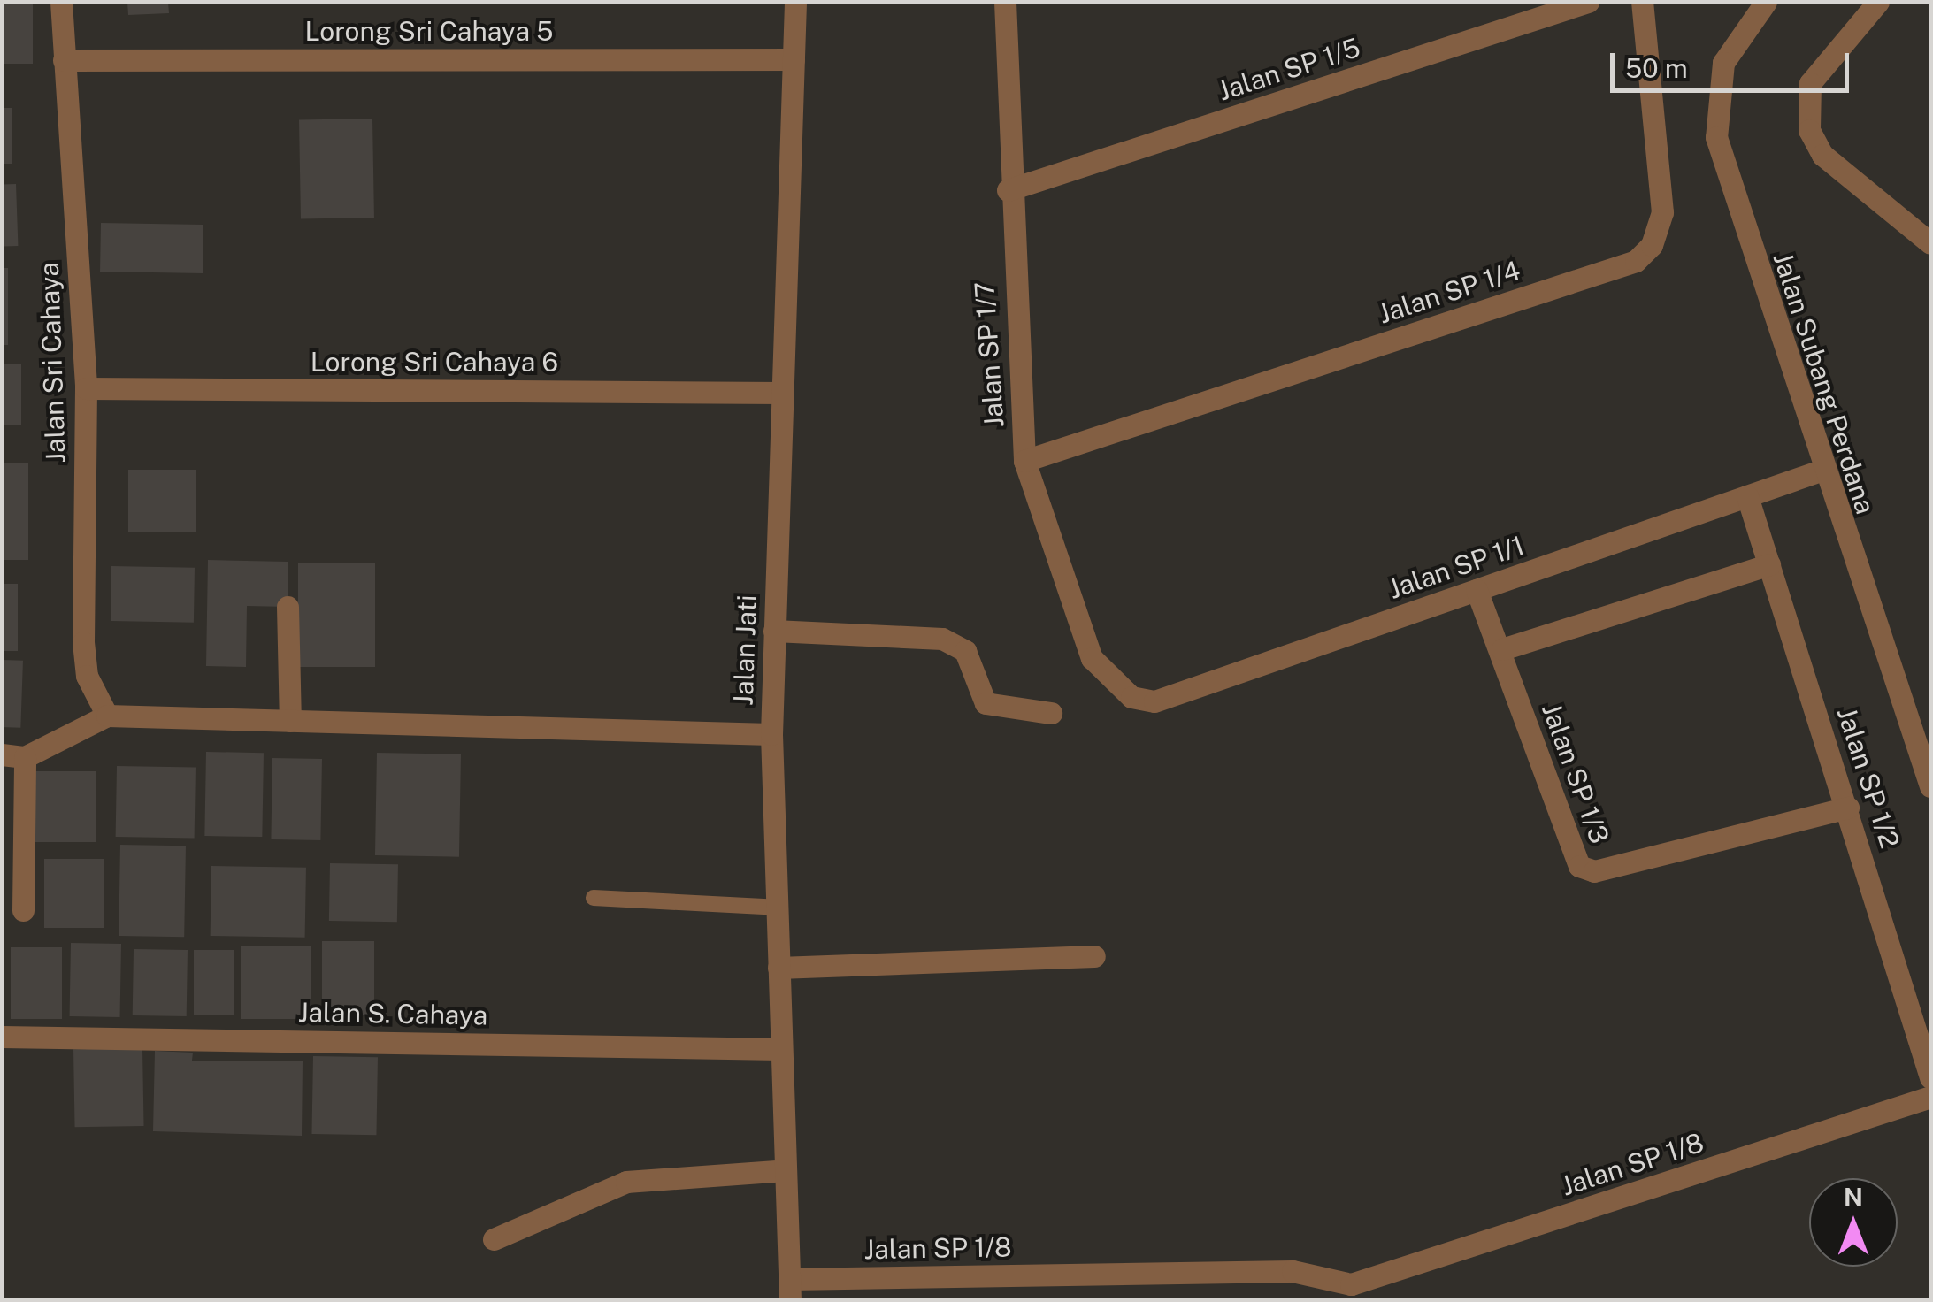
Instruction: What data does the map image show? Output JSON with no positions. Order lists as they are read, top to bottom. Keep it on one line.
{"streets":{"street":["Lorong Sri Cahaya 5","Jalan SP 1/5","Jalan SP 1/4","Jalan SP 1/7","Lorong Sri Cahaya 6","Jalan Sri Cahaya","Jalan Subang Perdana","Jalan SP 1/1","Jalan Jati","Jalan SP 1/3","Jalan SP 1/2","Jalan S. Cahaya","Jalan SP 1/8"]},"crossings":[["Lorong Sri Cahaya 5","Jalan Sri Cahaya"],["Lorong Sri Cahaya 5","Jalan Jati"],["Jalan SP 1/5","Jalan SP 1/7"],["Jalan SP 1/4","Jalan SP 1/7"],["Jalan SP 1/7","Jalan SP 1/1"],["Lorong Sri Cahaya 6","Jalan Sri Cahaya"],["Lorong Sri Cahaya 6","Jalan Jati"],["Jalan Subang Perdana","Jalan SP 1/1"],["Jalan SP 1/1","Jalan SP 1/3"],["Jalan SP 1/1","Jalan SP 1/2"],["Jalan Jati","Jalan S. Cahaya"],["Jalan Jati","Jalan SP 1/8"],["Jalan SP 1/3","Jalan SP 1/2"]],"scale_bar":"50 m","north":"top"}
